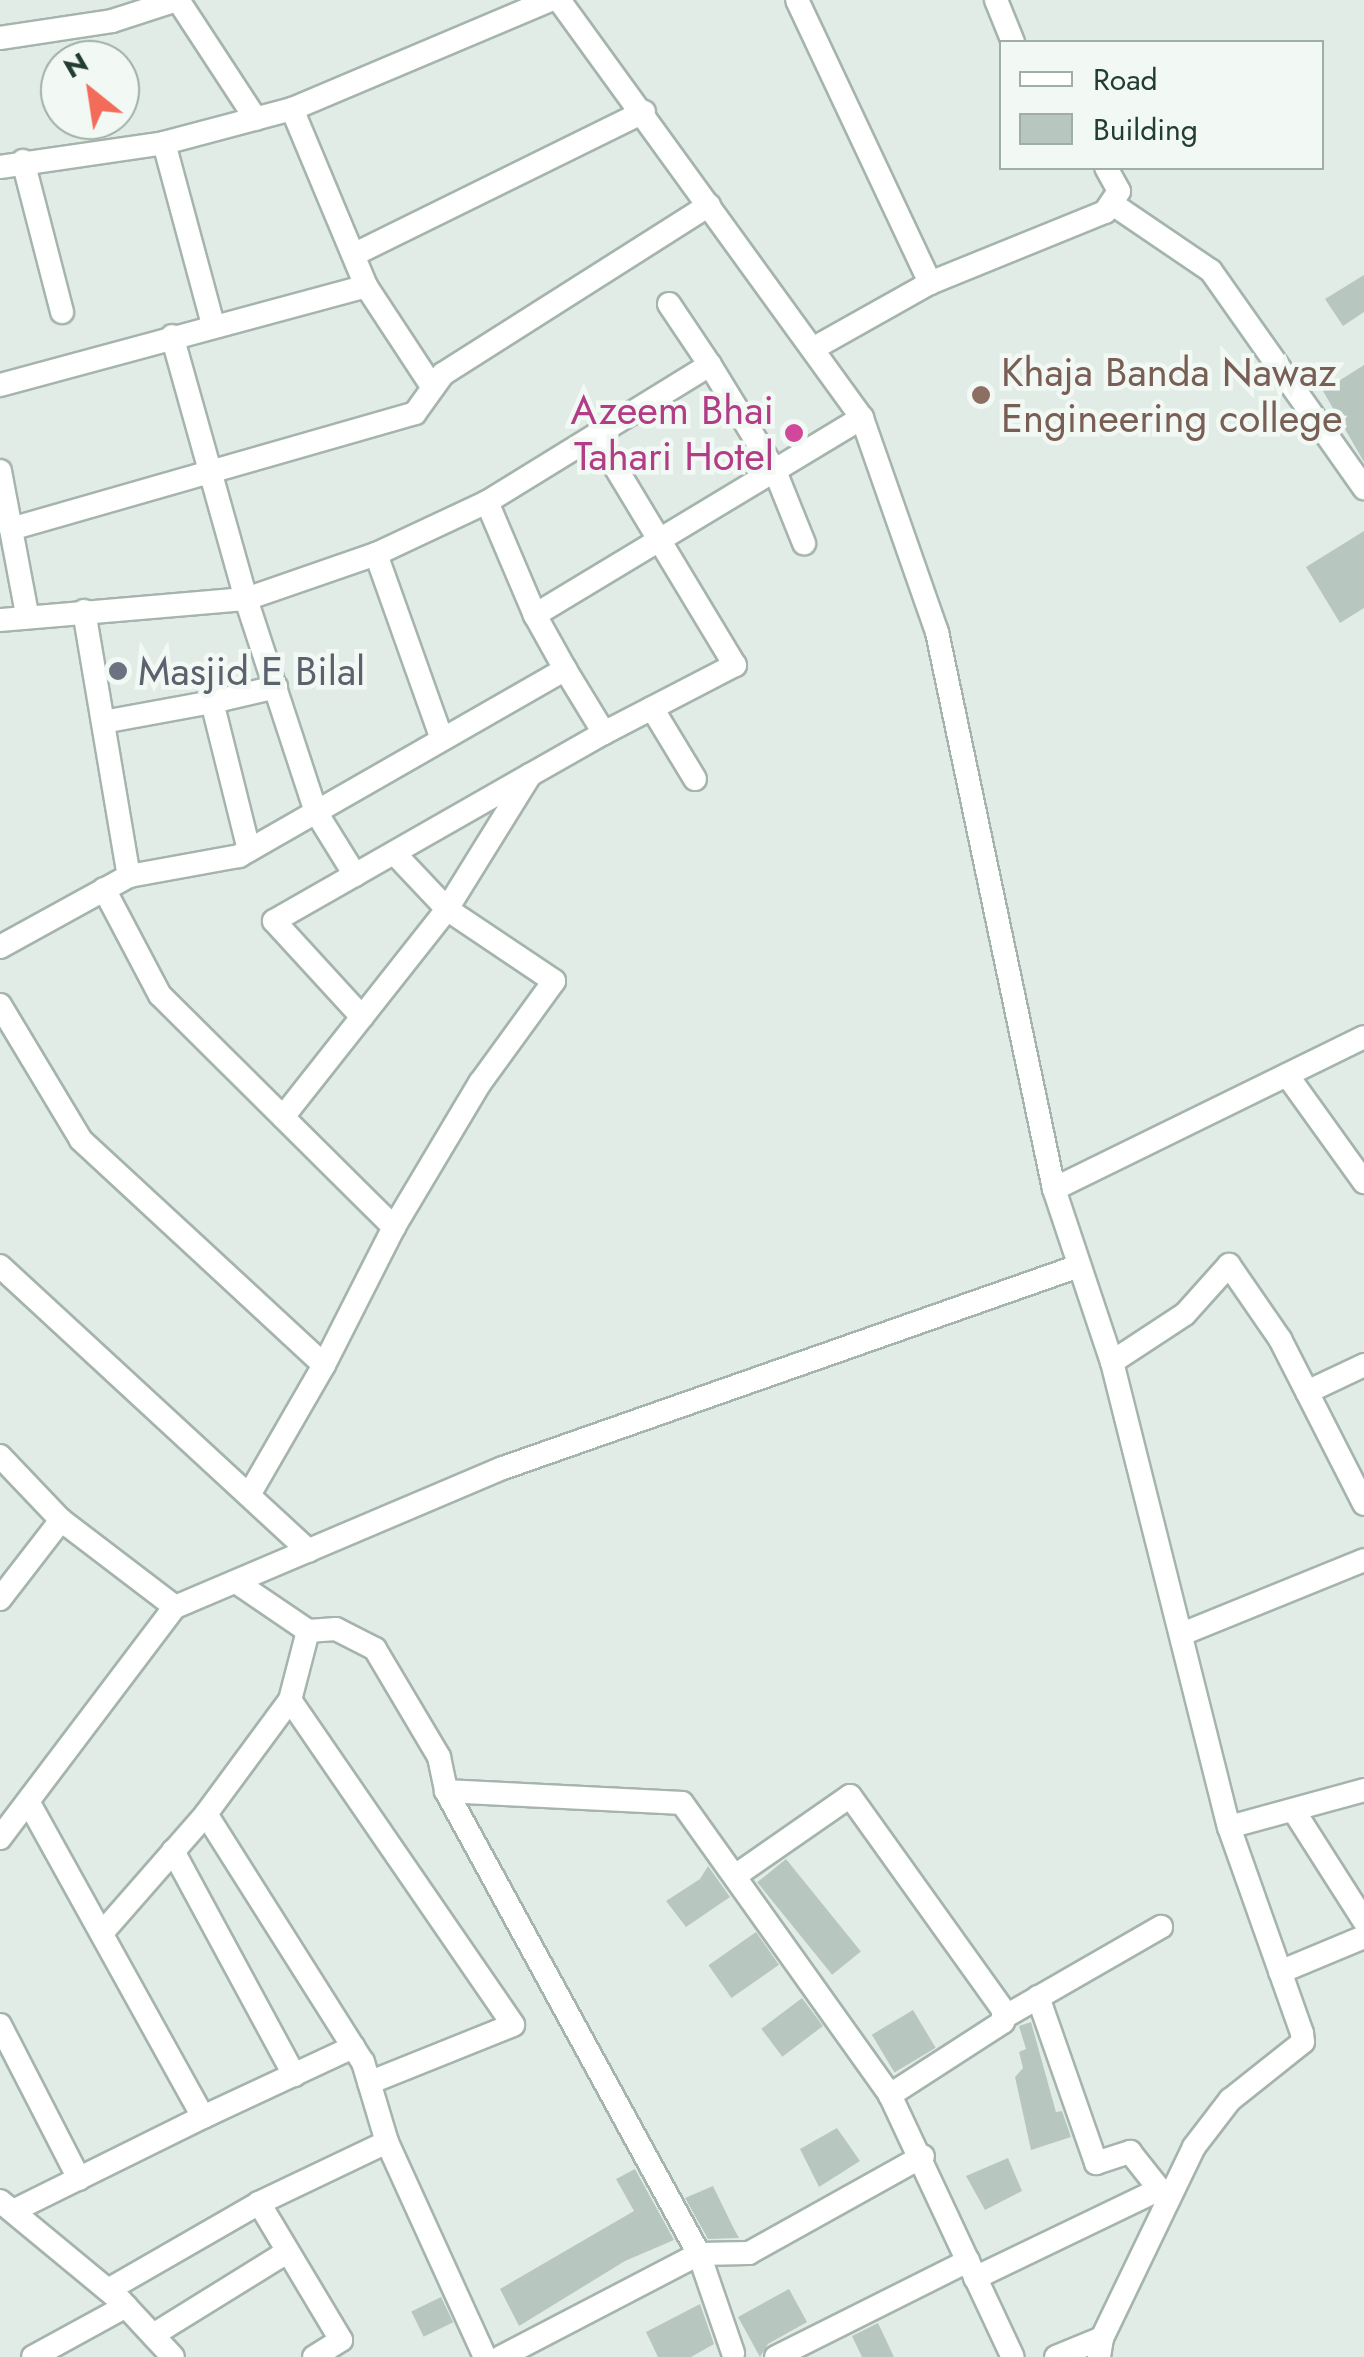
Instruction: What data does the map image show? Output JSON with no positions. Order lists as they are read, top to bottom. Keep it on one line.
{"places":["Khaja Banda Nawaz Engineering college","Azeem Bhai Tahari Hotel","Masjid E Bilal"],"legend":["Road","Building"],"north":"top left"}
